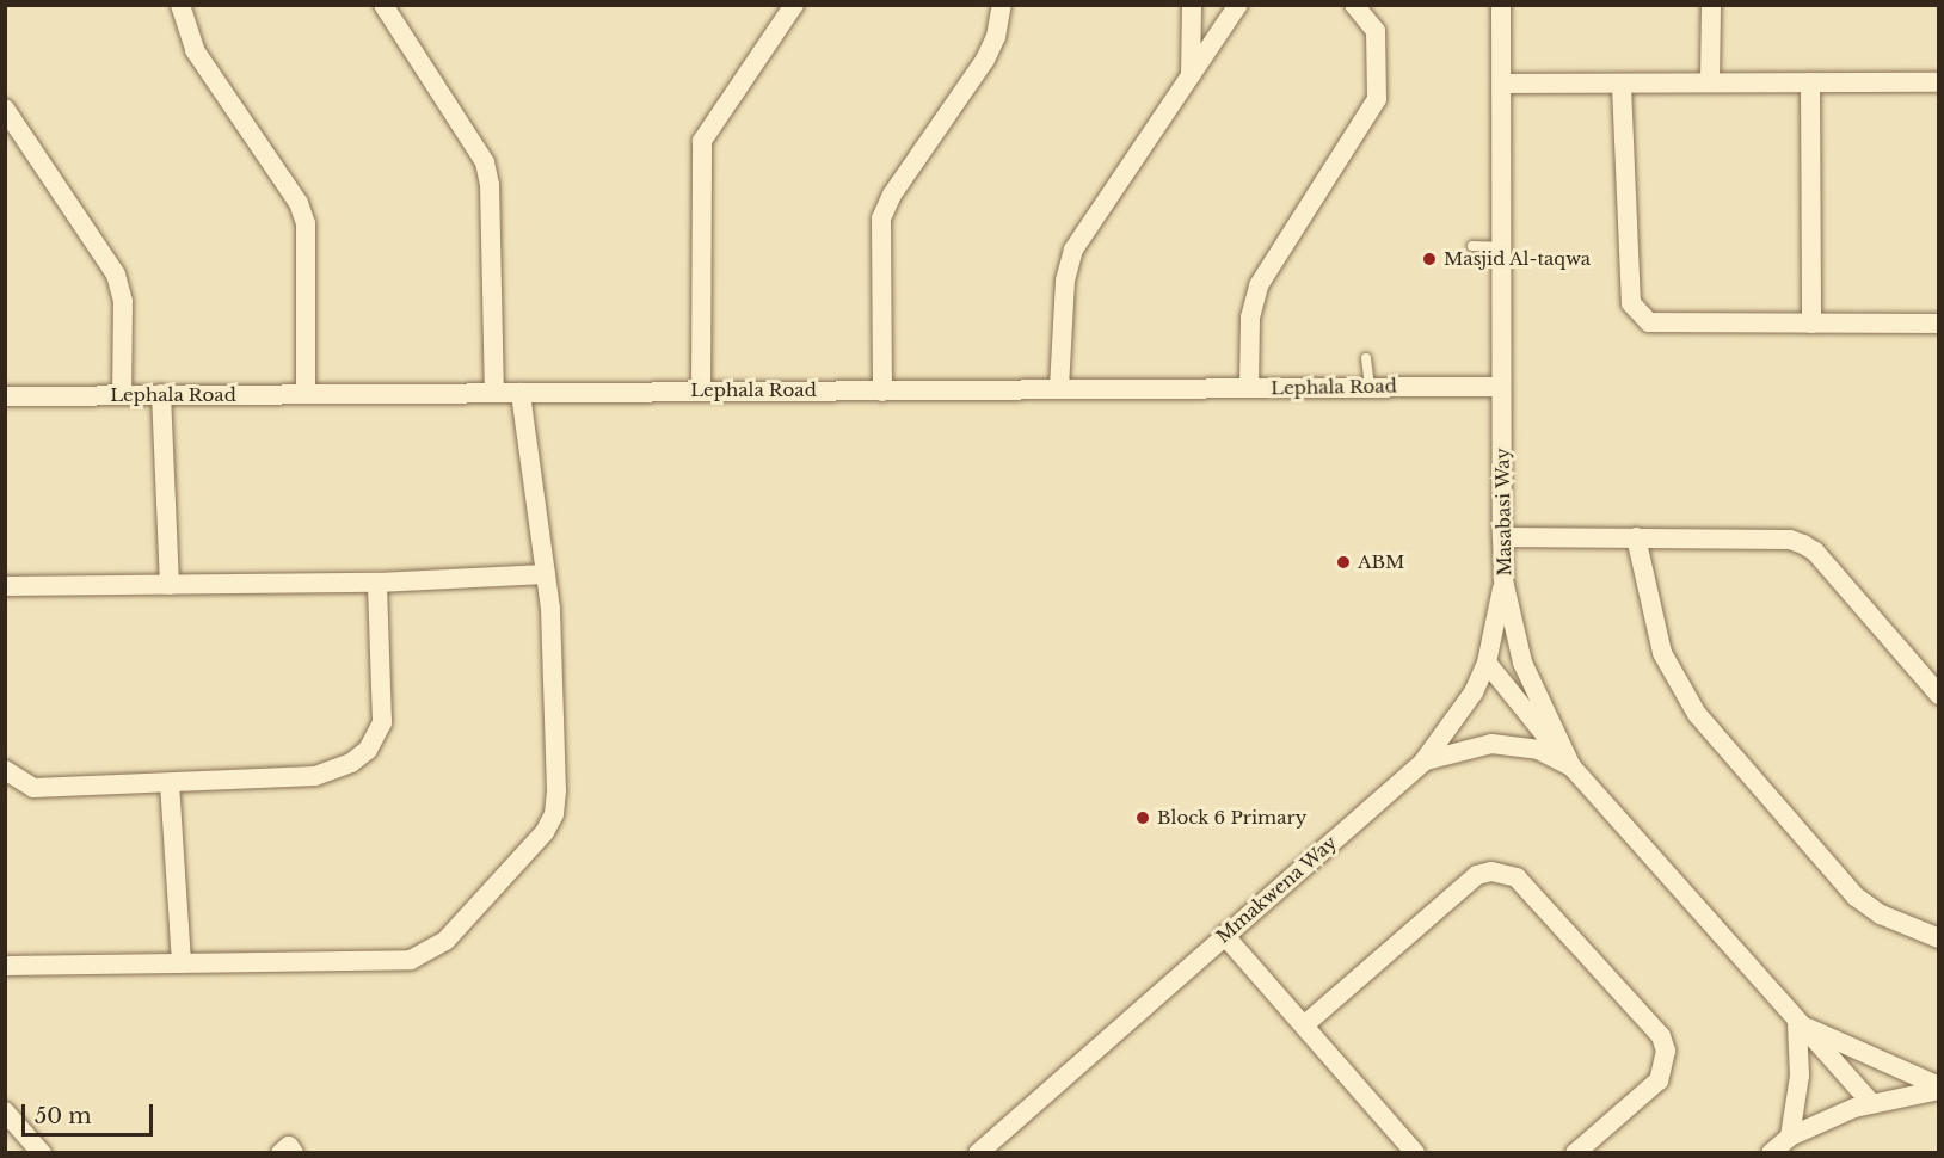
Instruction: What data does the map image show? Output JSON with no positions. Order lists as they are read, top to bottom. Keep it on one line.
{"streets":{"street":["Lephala Road","Masabasi Way","Mmakwena Way"]},"crossings":[["Lephala Road","Masabasi Way"],["Masabasi Way","Mmakwena Way"]],"places":["Masjid Al-taqwa","ABM","Block 6 Primary"],"scale_bar":"50 m"}
